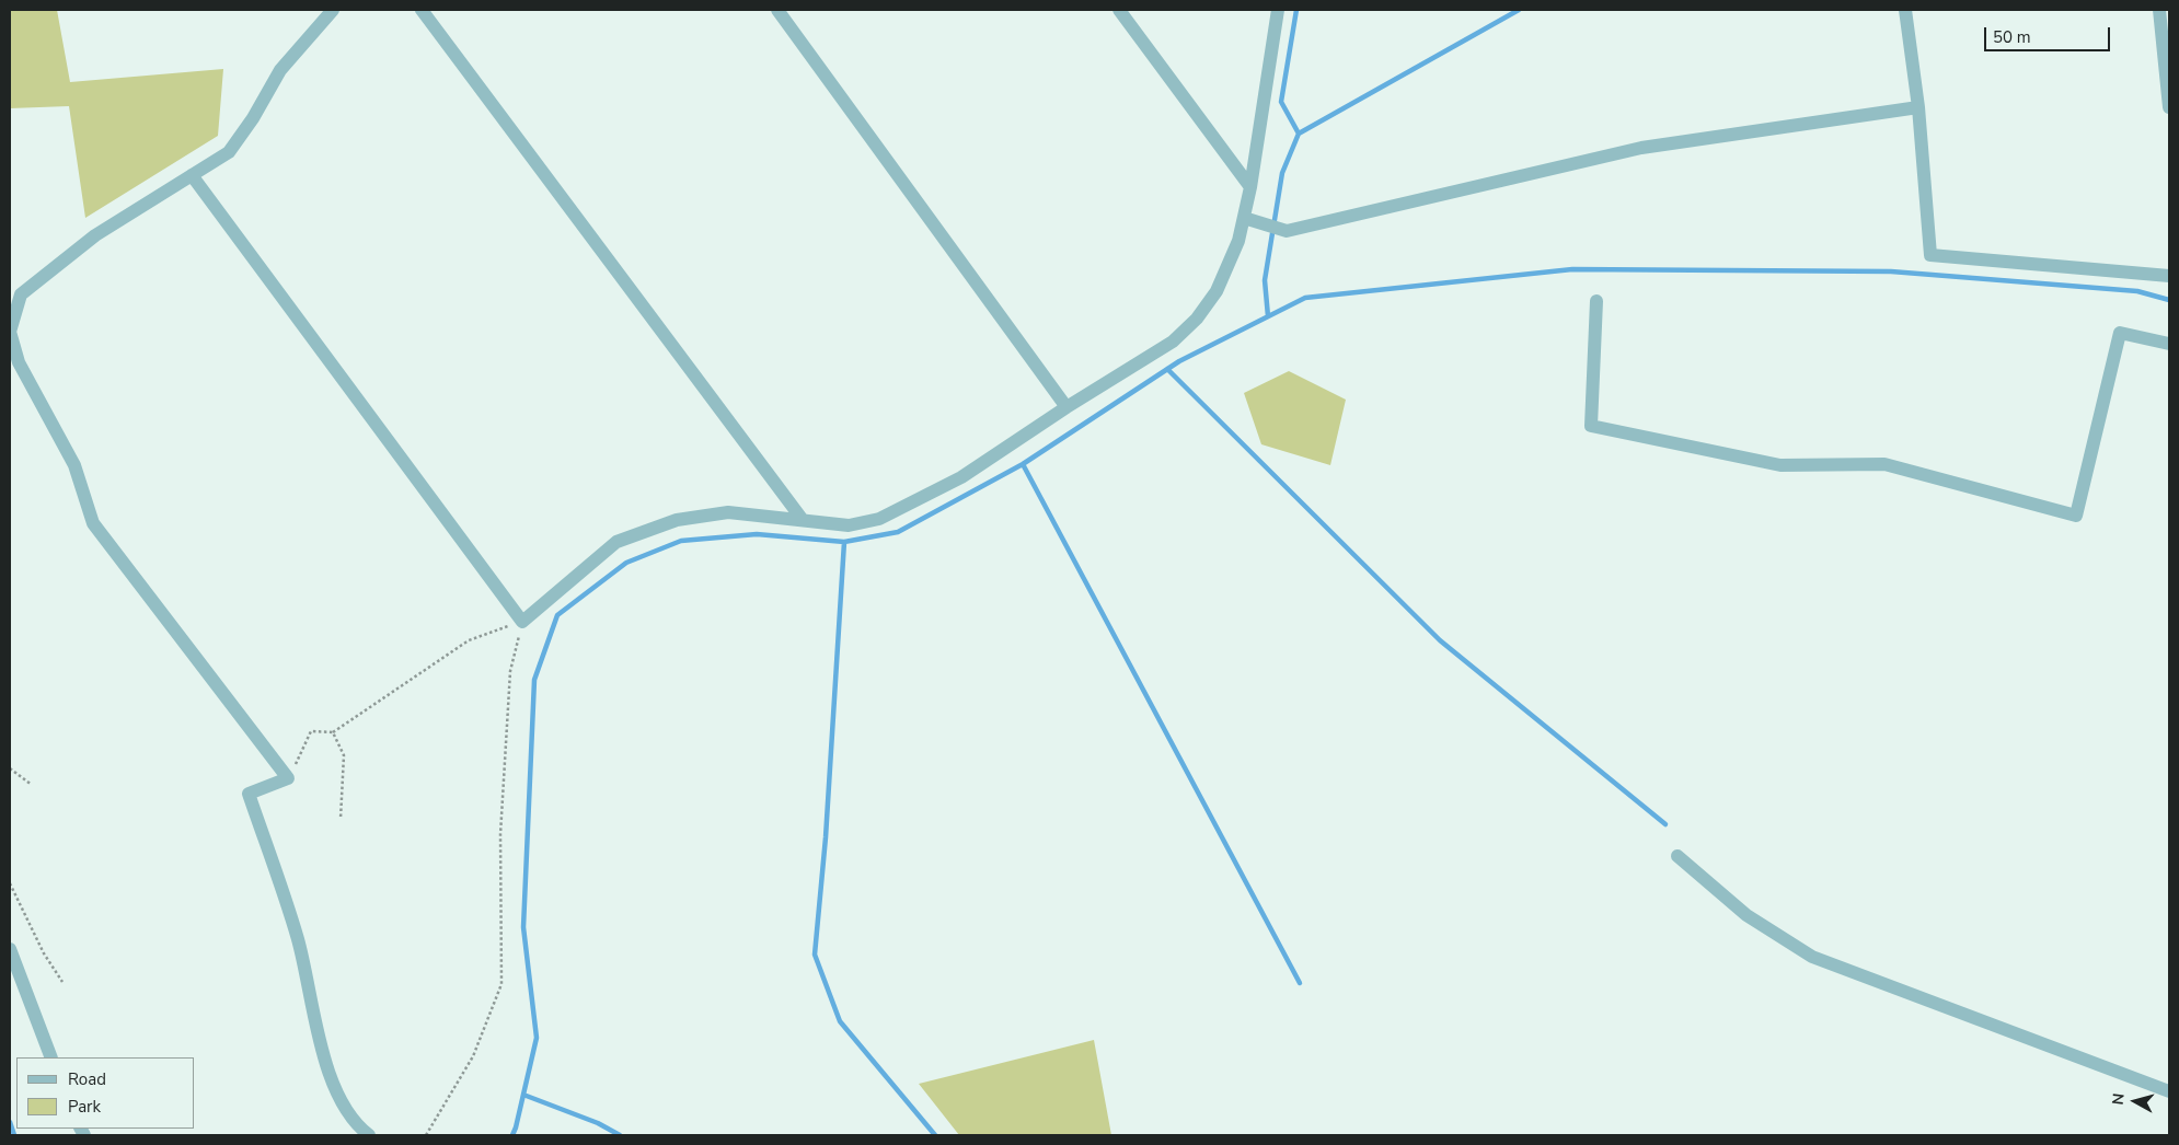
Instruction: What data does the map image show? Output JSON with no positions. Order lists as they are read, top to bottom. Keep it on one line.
{"legend":["Road","Park"],"scale_bar":"50 m","north":"left"}
